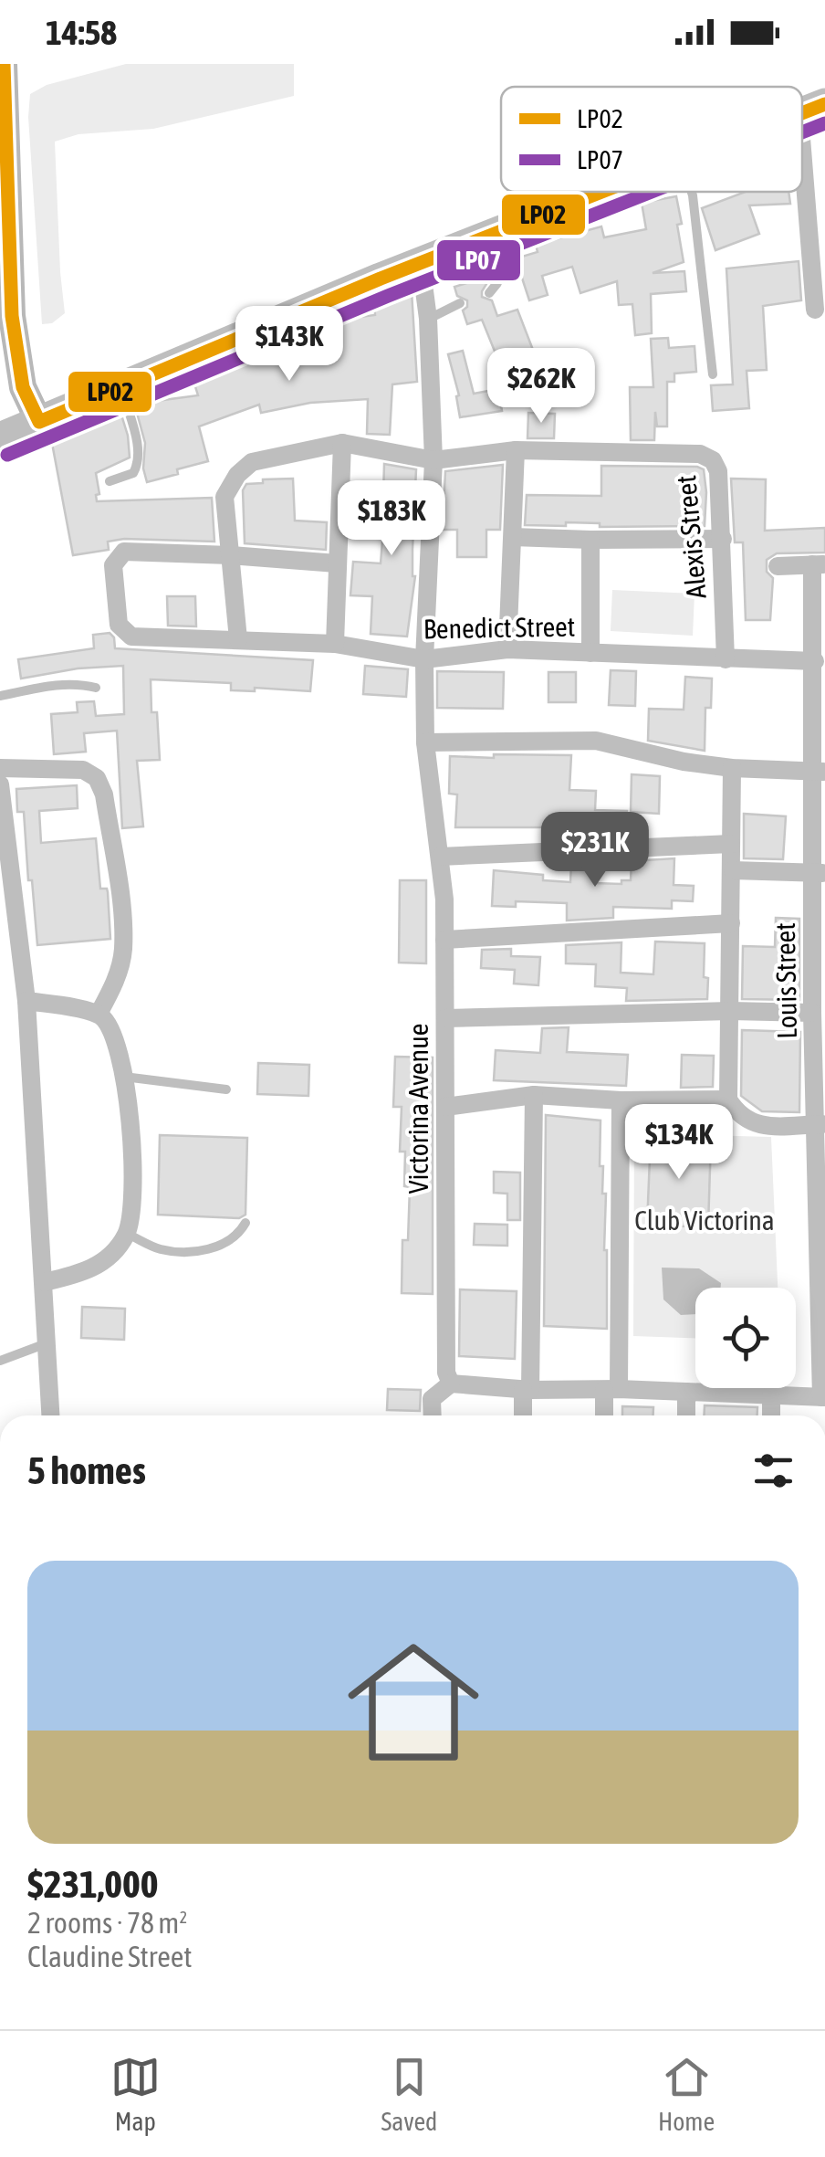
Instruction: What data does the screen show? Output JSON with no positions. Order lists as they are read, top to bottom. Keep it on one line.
{"streets":{"street":["Alexis Street","Benedict Street","Louis Street","Victorina Avenue"]},"crossings":[["Alexis Street","Benedict Street"],["Alexis Street","Victorina Avenue"],["Benedict Street","Louis Street"],["Benedict Street","Victorina Avenue"]],"parks":["Club Victorina"],"lines":["transit line LP02","transit line LP07"],"legend":["LP02","LP07"],"page":{"status":"14:58","price":["$143K","$262K","$183K","$231K","$134K"],"heading":"5 homes","list":[{"name":"$231,000","note":"2 rooms · 78 m² · Claudine Street"}],"tabs":["Map","Saved","Home"]}}
